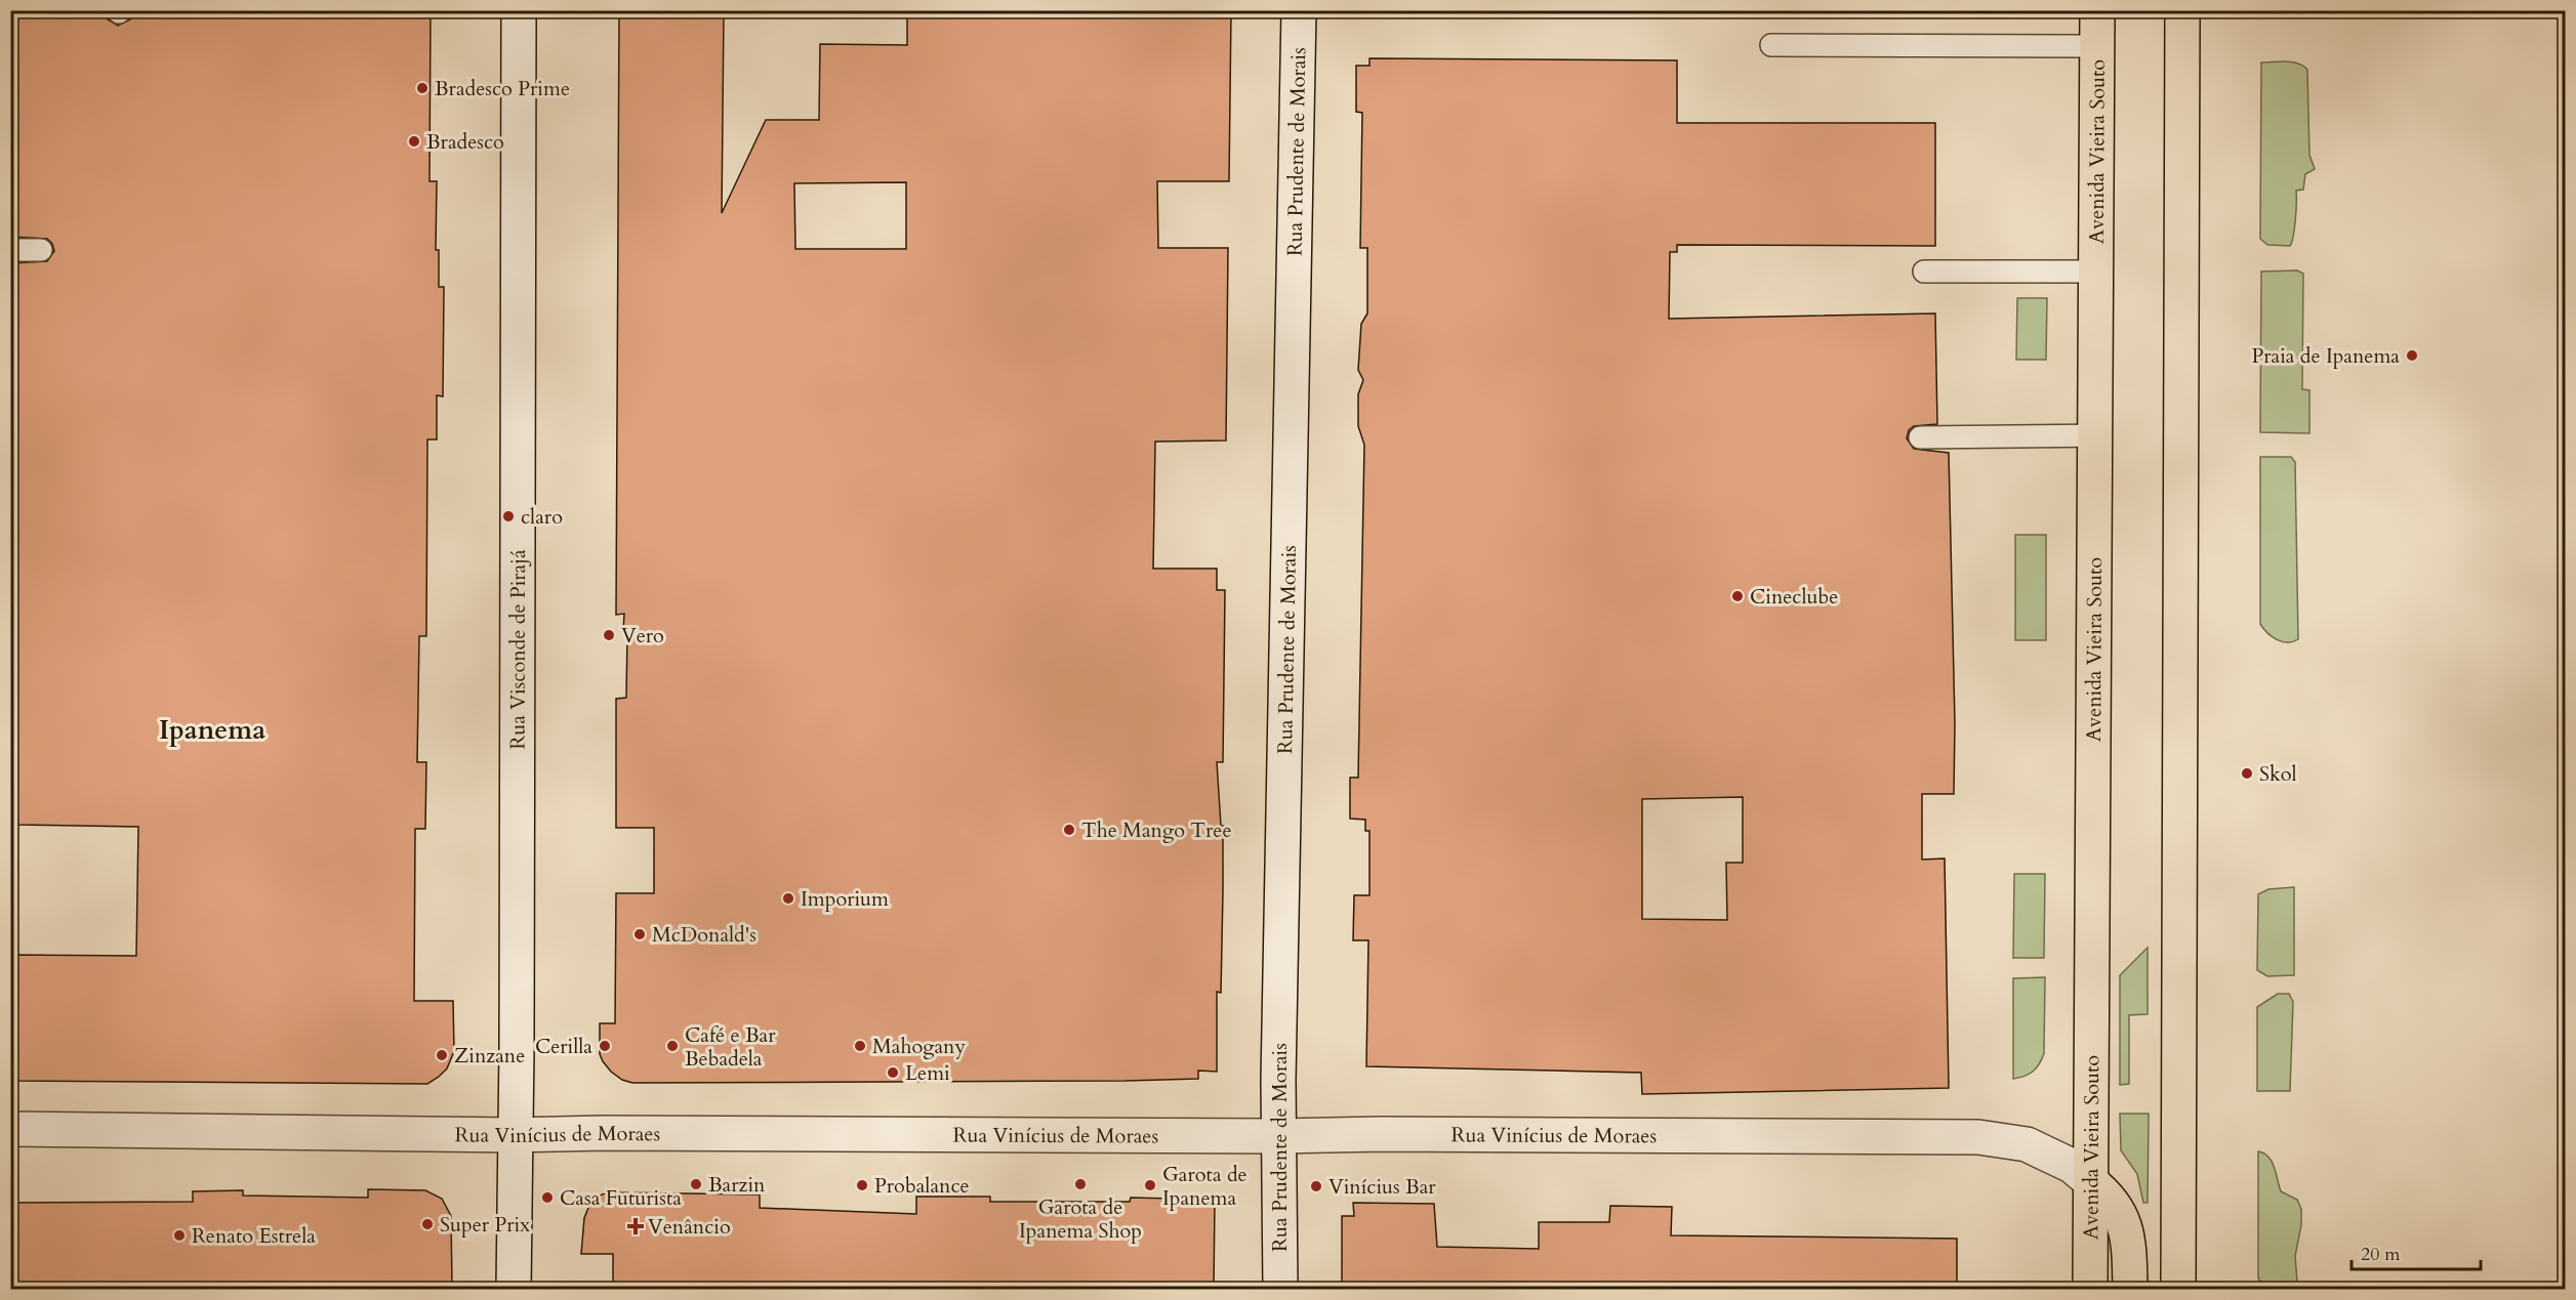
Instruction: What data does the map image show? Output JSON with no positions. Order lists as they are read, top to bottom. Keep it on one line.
{"streets":{"highway":["Avenida Vieira Souto"],"main road":["Rua Prudente de Morais","Rua Visconde de Pirajá","Rua Vinícius de Moraes"]},"crossings":[["Rua Prudente de Morais","Rua Vinícius de Moraes"],["Avenida Vieira Souto","Rua Vinícius de Moraes"],["Rua Visconde de Pirajá","Rua Vinícius de Moraes"]],"districts":["Ipanema"],"places":{"other":["Bradesco Prime","Bradesco","Praia de Ipanema","claro","Cineclube","Vero","Skol","The Mango Tree","Imporium","McDonald's","Cerilla","Café e Bar Bebadela","Mahogany","Zinzane","Lemi","Barzin","Garota de Ipanema Shop","Probalance","Garota de Ipanema","Vinícius Bar","Casa Futurista","Super Prix","Renato Estrela"],"health":["Venâncio"]},"scale_bar":"20 m"}
